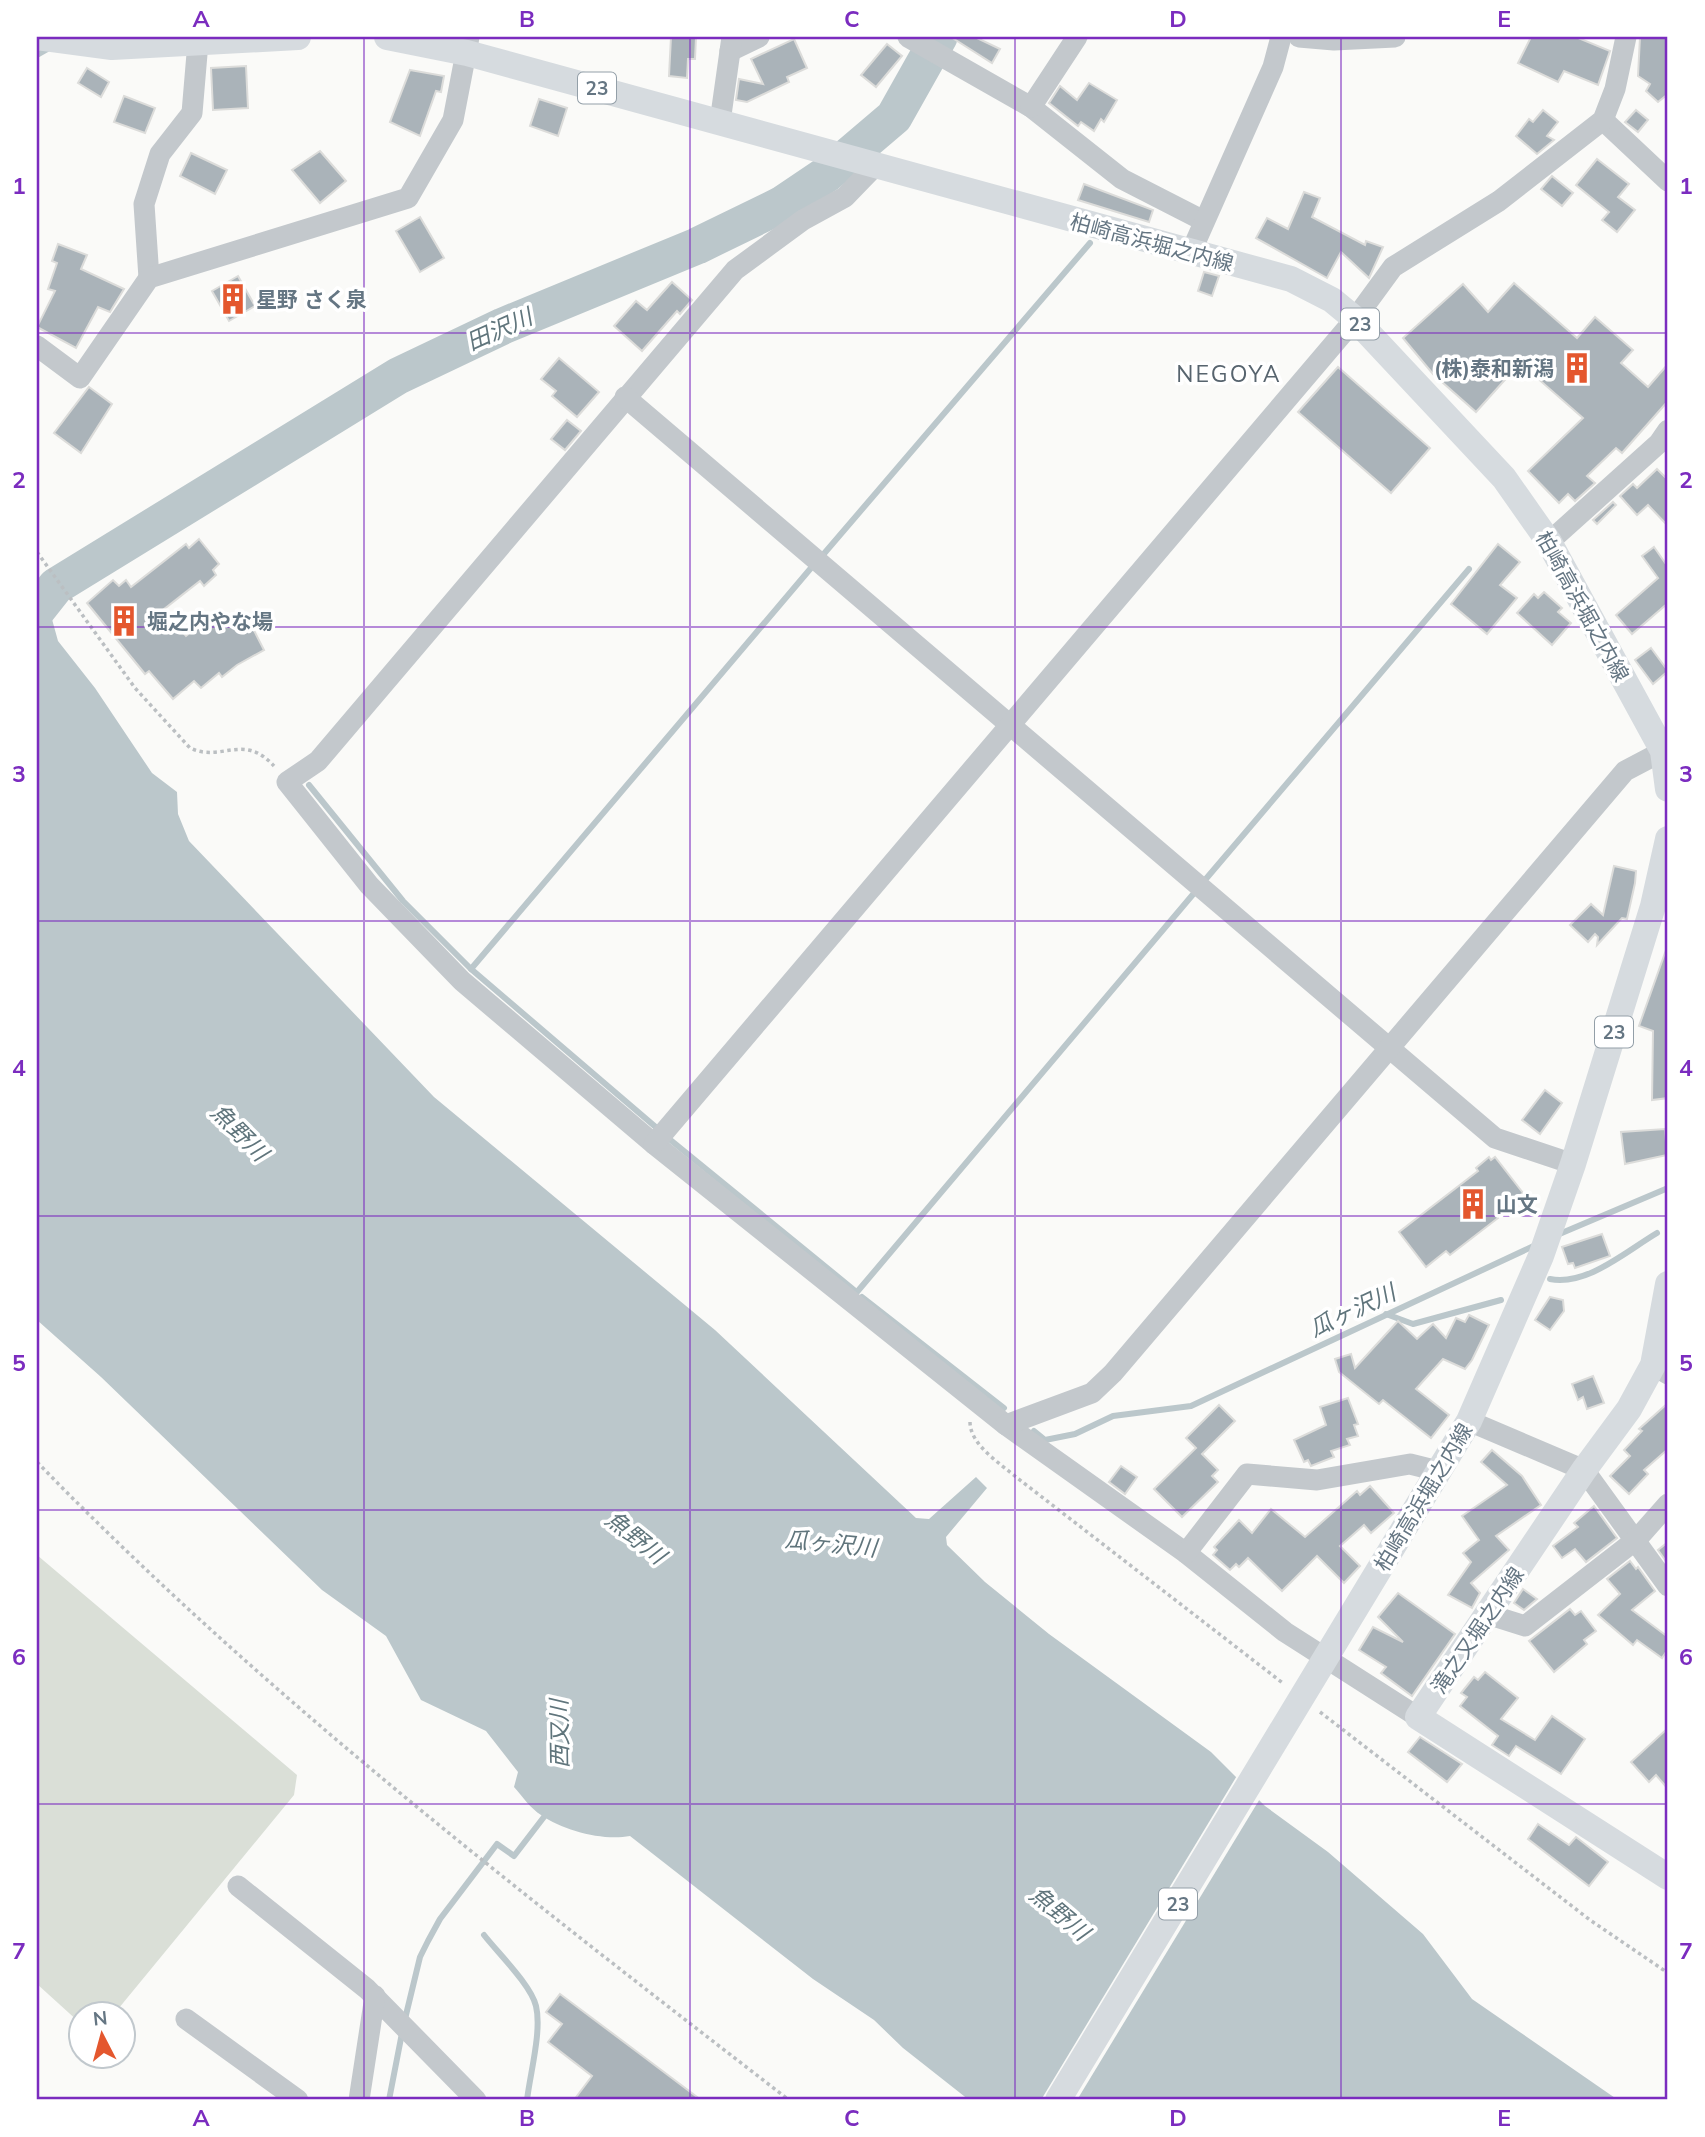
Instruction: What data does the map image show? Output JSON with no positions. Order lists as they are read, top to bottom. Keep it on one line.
{"streets":{"main road":["23","柏崎高浜堀之内線","滝之又堀之内線"]},"districts":["NEGOYA"],"water":["田沢川","魚野川","瓜ヶ沢川","西又川"],"places":{"building":["星野 さく泉","(株)泰和新潟","堀之内やな場","山文"]},"north":"top","grid":{"columns":["A","B","C","D","E"],"rows":["1","2","3","4","5","6","7"]}}
